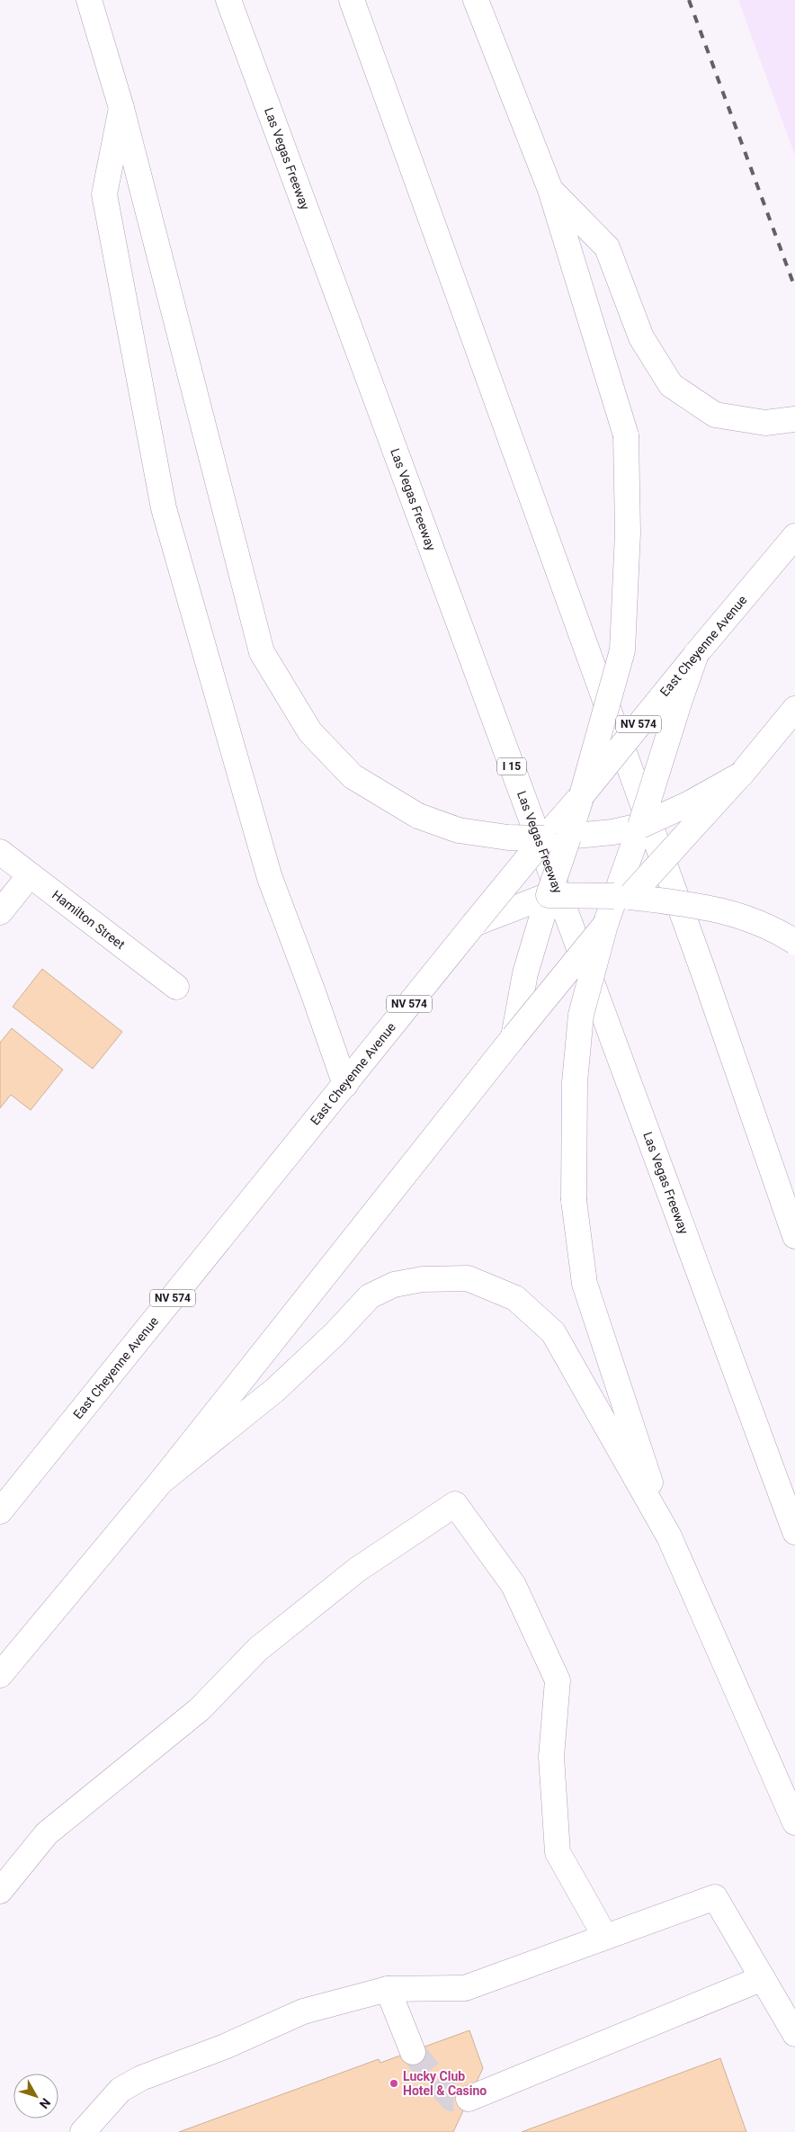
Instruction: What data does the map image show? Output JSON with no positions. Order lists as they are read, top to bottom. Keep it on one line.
{"streets":{"main road":["Las Vegas Freeway","East Cheyenne Avenue","NV 574","I 15","Hamilton Street"]},"places":["Lucky Club Hotel & Casino"],"north":"bottom right"}
